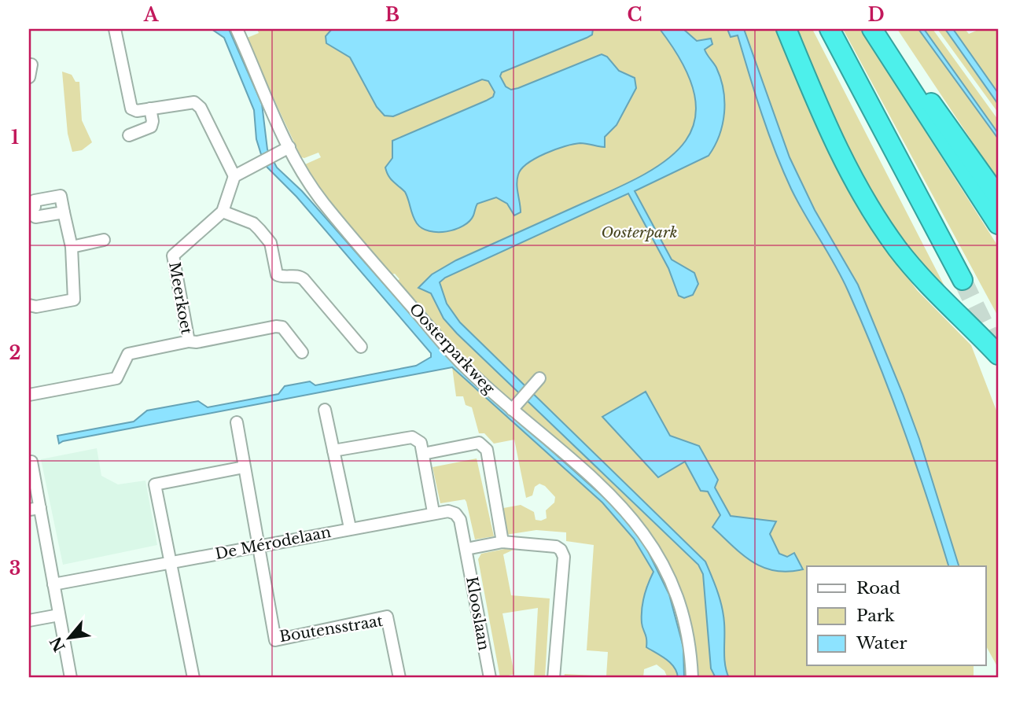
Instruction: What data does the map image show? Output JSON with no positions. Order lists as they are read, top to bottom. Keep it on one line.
{"streets":{"street":["Meerkoet","Oosterparkweg","De Mérodelaan","Klooslaan","Boutensstraat"]},"crossings":[["De Mérodelaan","Klooslaan"],["De Mérodelaan","Boutensstraat"]],"parks":["Oosterpark"],"legend":["Road","Park","Water"],"north":"bottom left","grid":{"columns":["A","B","C","D"],"rows":["1","2","3"]}}
